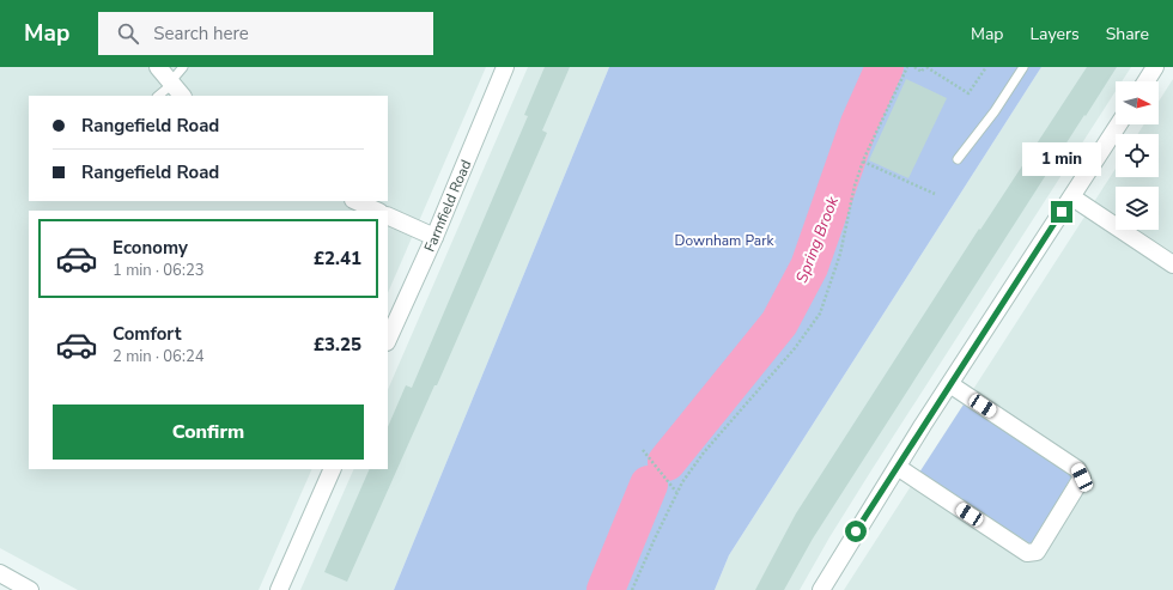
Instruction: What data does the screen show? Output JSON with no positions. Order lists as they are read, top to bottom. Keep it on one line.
{"streets":{"street":["Farmfield Road"]},"water":["Spring Brook"],"parks":["Downham Park"],"north":"right","page":{"header":"Map","search":"Search here","nav":["Map","Layers","Share"],"banner":["Rangefield Road","Rangefield Road"],"bubble":"1 min","list":[{"name":"Economy","note":"1 min · 06:23","value":"£2.41"},{"name":"Comfort","note":"2 min · 06:24","value":"£3.25"}],"buttons":"Confirm"}}
